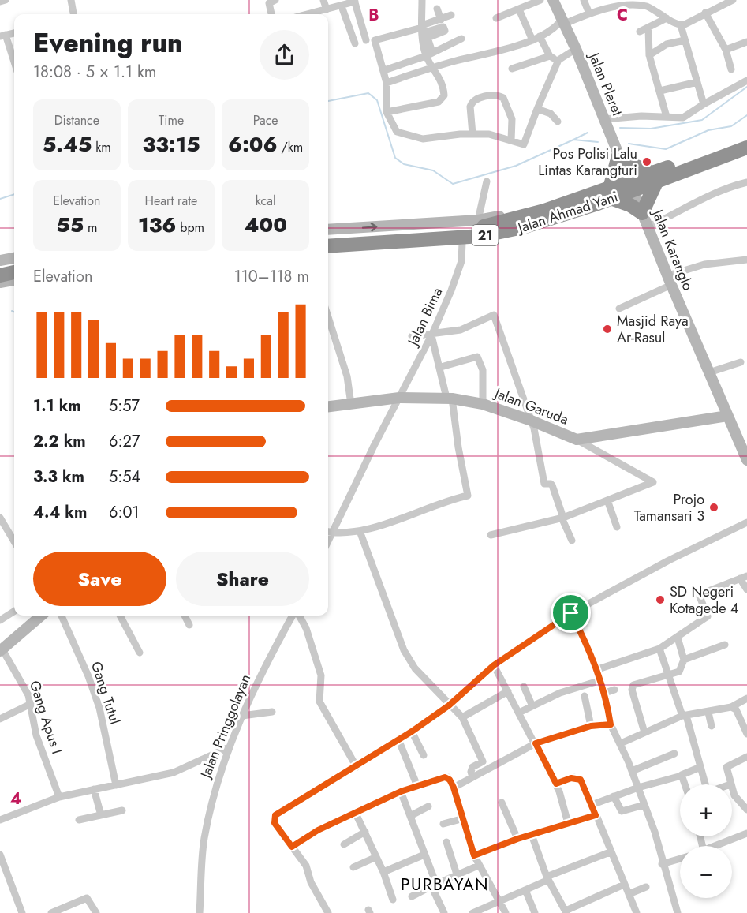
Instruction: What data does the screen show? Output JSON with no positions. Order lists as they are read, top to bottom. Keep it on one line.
{"streets":{"highway":["Jalan Ahmad Yani","21"],"street":["Jalan Pleret","Jalan Karanglo","Jalan Bima","Jalan Garuda","Gang Tutul","Gang Apus I","Jalan Pringgolayan"]},"crossings":[["Jalan Pleret","Jalan Ahmad Yani"],["Jalan Pleret","Jalan Karanglo"],["Jalan Ahmad Yani","Jalan Karanglo"],["Jalan Karanglo","Jalan Garuda"],["Jalan Bima","Jalan Garuda"]],"districts":["PURBAYAN"],"places":["Pos Polisi Lalu Lintas Karangturi","Masjid Raya Ar-Rasul","Projo Tamansari 3","SD Negeri Kotagede 4"],"page":{"heading":["Evening run","18:08 · 5 × 1.1 km"],"stats":[["Distance","5.45 km"],["Time","33:15"],["Pace","6:06 /km"],["Elevation","55 m"],["Heart rate","136 bpm"],["kcal","400"]],"chart":["Elevation","110–118 m"],"list":[{"name":"1.1 km","note":"5:57"},{"name":"2.2 km","note":"6:27"},{"name":"3.3 km","note":"5:54"},{"name":"4.4 km","note":"6:01"}],"buttons":["Save","Share"],"map_buttons":["+","−"]},"grid":{"columns":["B","C"],"rows":["4"]}}
